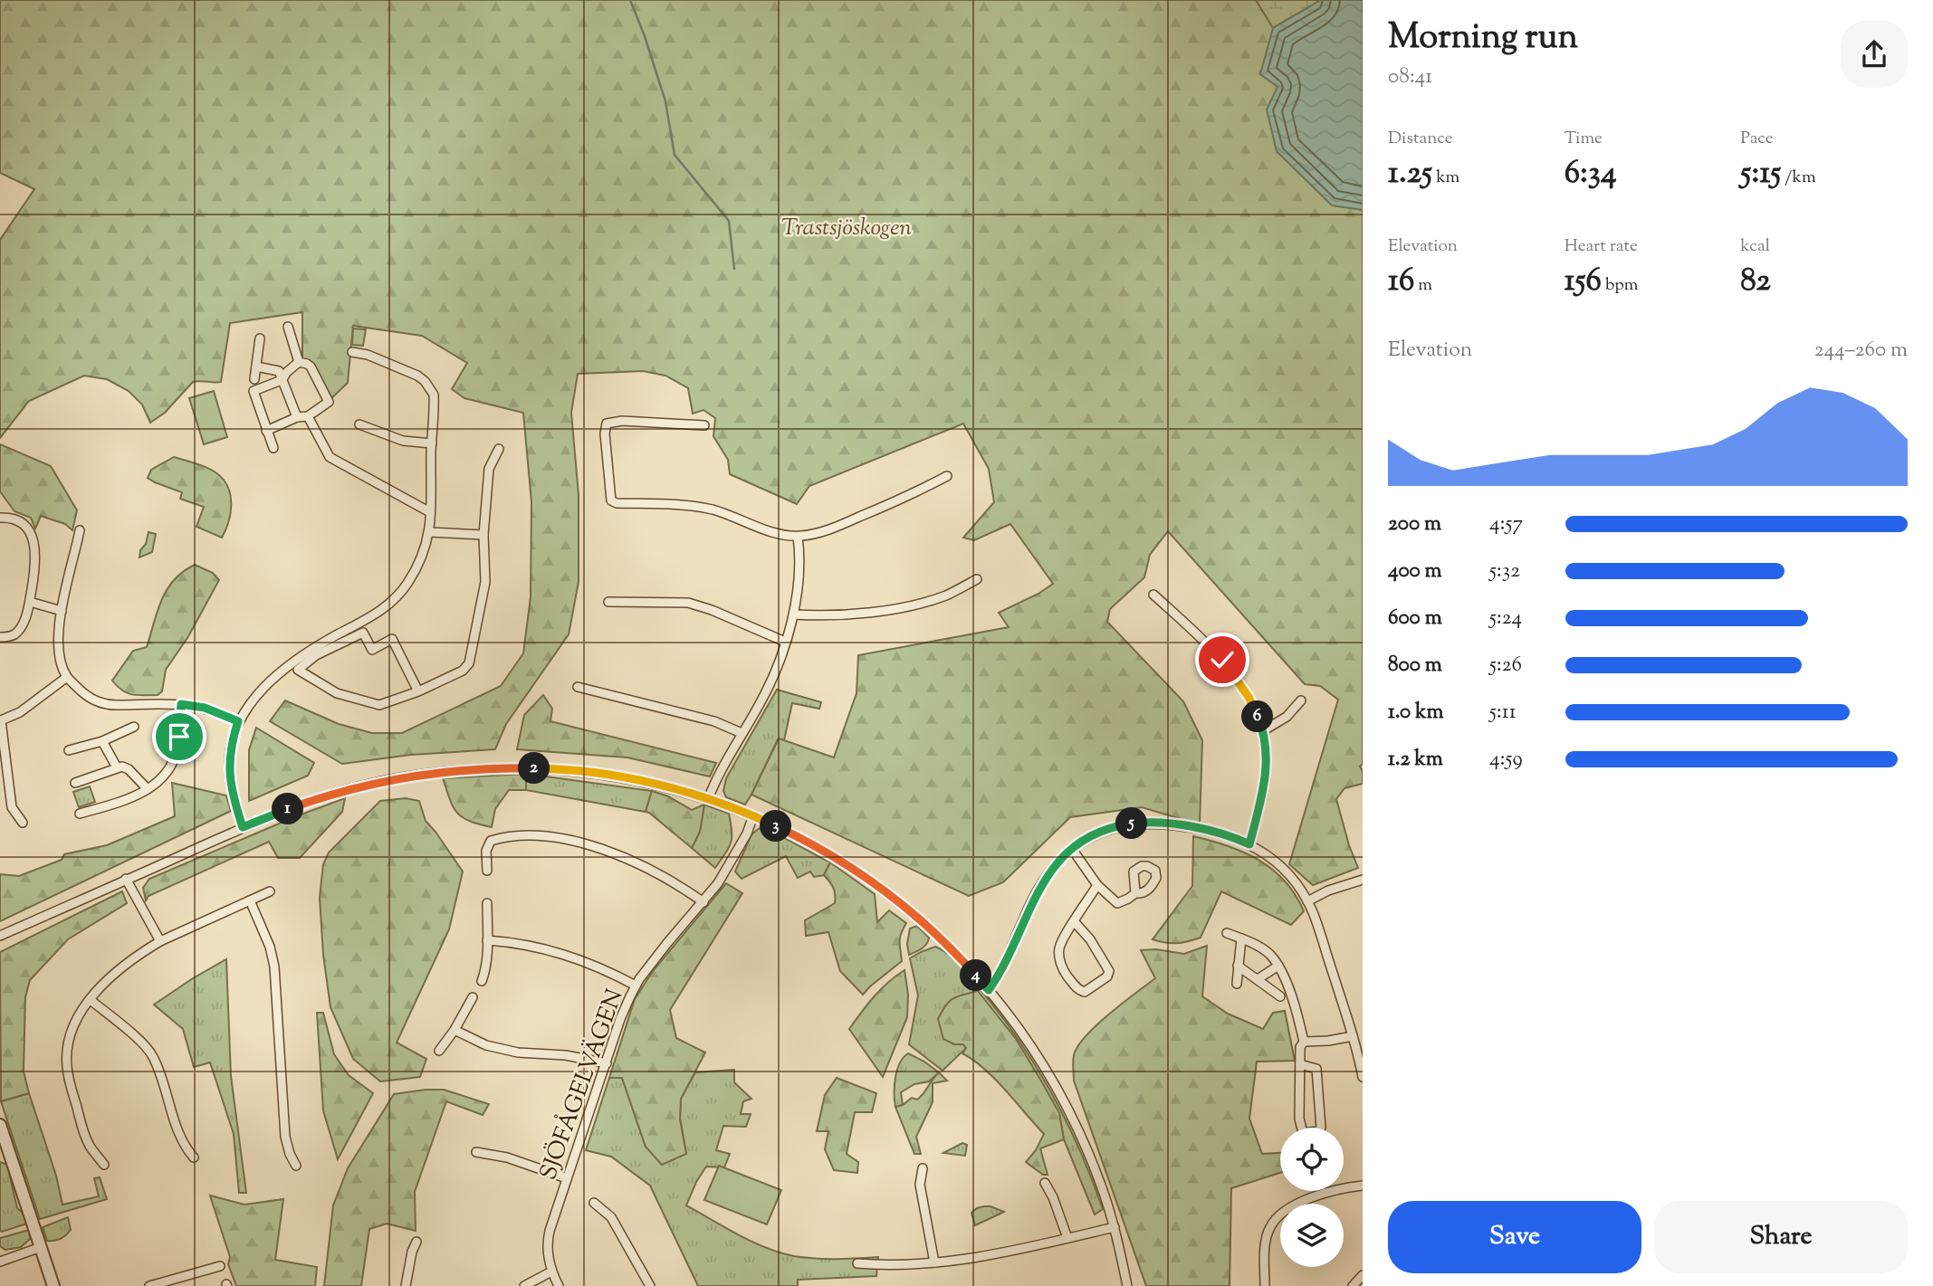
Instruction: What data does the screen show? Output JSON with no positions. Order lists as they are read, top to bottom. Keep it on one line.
{"streets":{"street":["SJÖFÅGELVÄGEN"]},"parks":["Trastsjöskogen"],"page":{"heading":["Morning run","08:41"],"stats":[["Distance","1.25 km"],["Time","6:34"],["Pace","5:15 /km"],["Elevation","16 m"],["Heart rate","156 bpm"],["kcal","82"]],"chart":["Elevation","244–260 m"],"list":[{"name":"200 m","note":"4:57"},{"name":"400 m","note":"5:32"},{"name":"600 m","note":"5:24"},{"name":"800 m","note":"5:26"},{"name":"1.0 km","note":"5:11"},{"name":"1.2 km","note":"4:59"}],"pins":["6","2","1","5","3","4"],"buttons":["Save","Share"]}}
